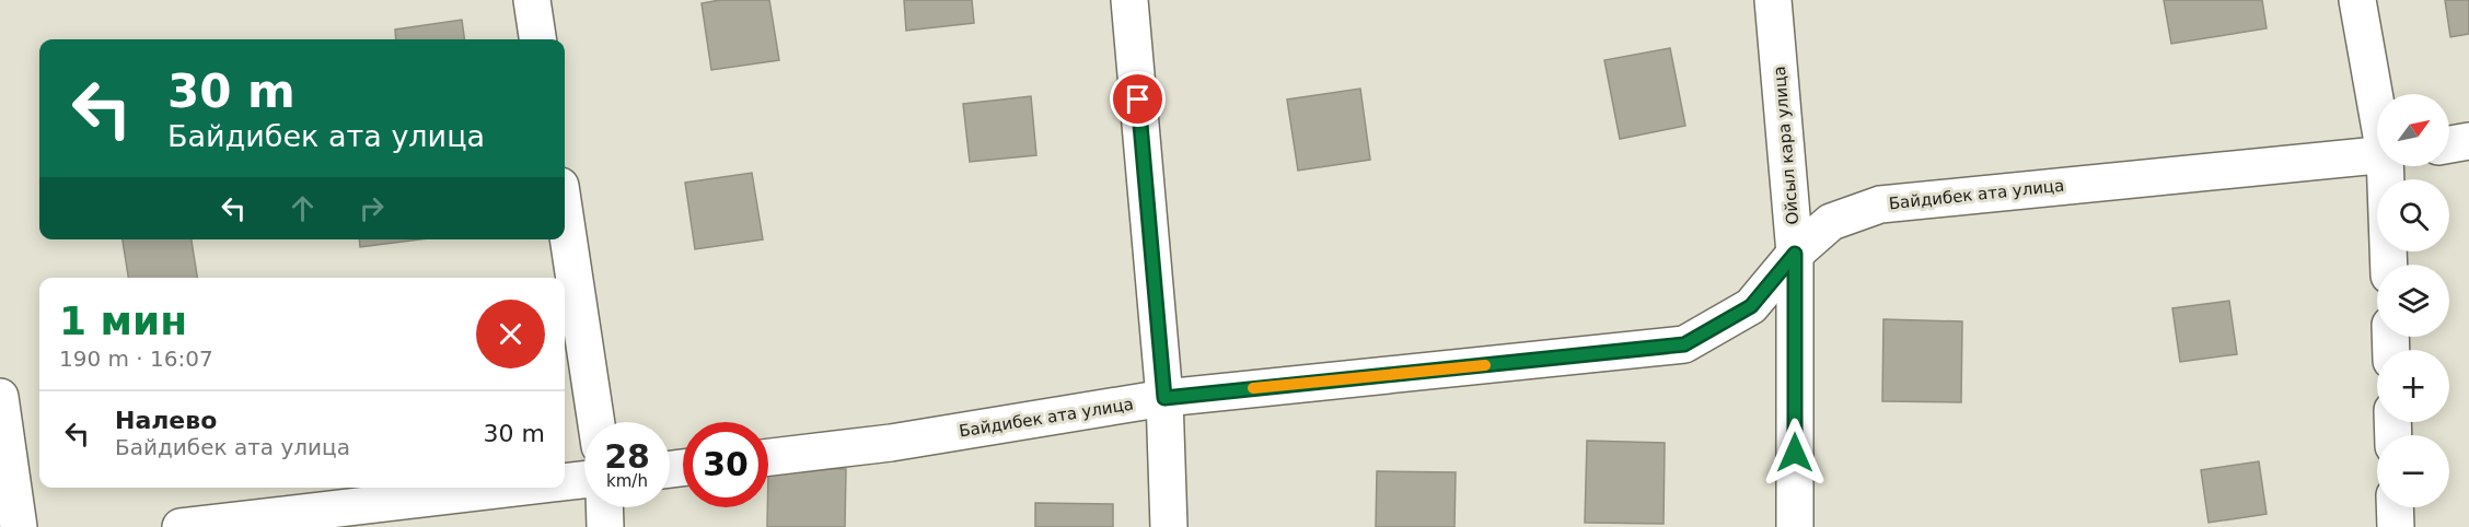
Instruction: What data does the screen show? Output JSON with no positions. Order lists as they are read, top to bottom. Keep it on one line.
{"streets":{"street":["Ойсыл кара улица","Байдибек ата улица"]},"crossings":[["Ойсыл кара улица","Байдибек ата улица"]],"north":"top right","page":{"turn":["30 m","Байдибек ата улица"],"map_buttons":["+","−"],"heading":["1 мин","190 m · 16:07"],"list":[{"name":"Налево","note":"Байдибек ата улица","value":"30 m"}],"speed":"28 km/h","limit":"30"}}
